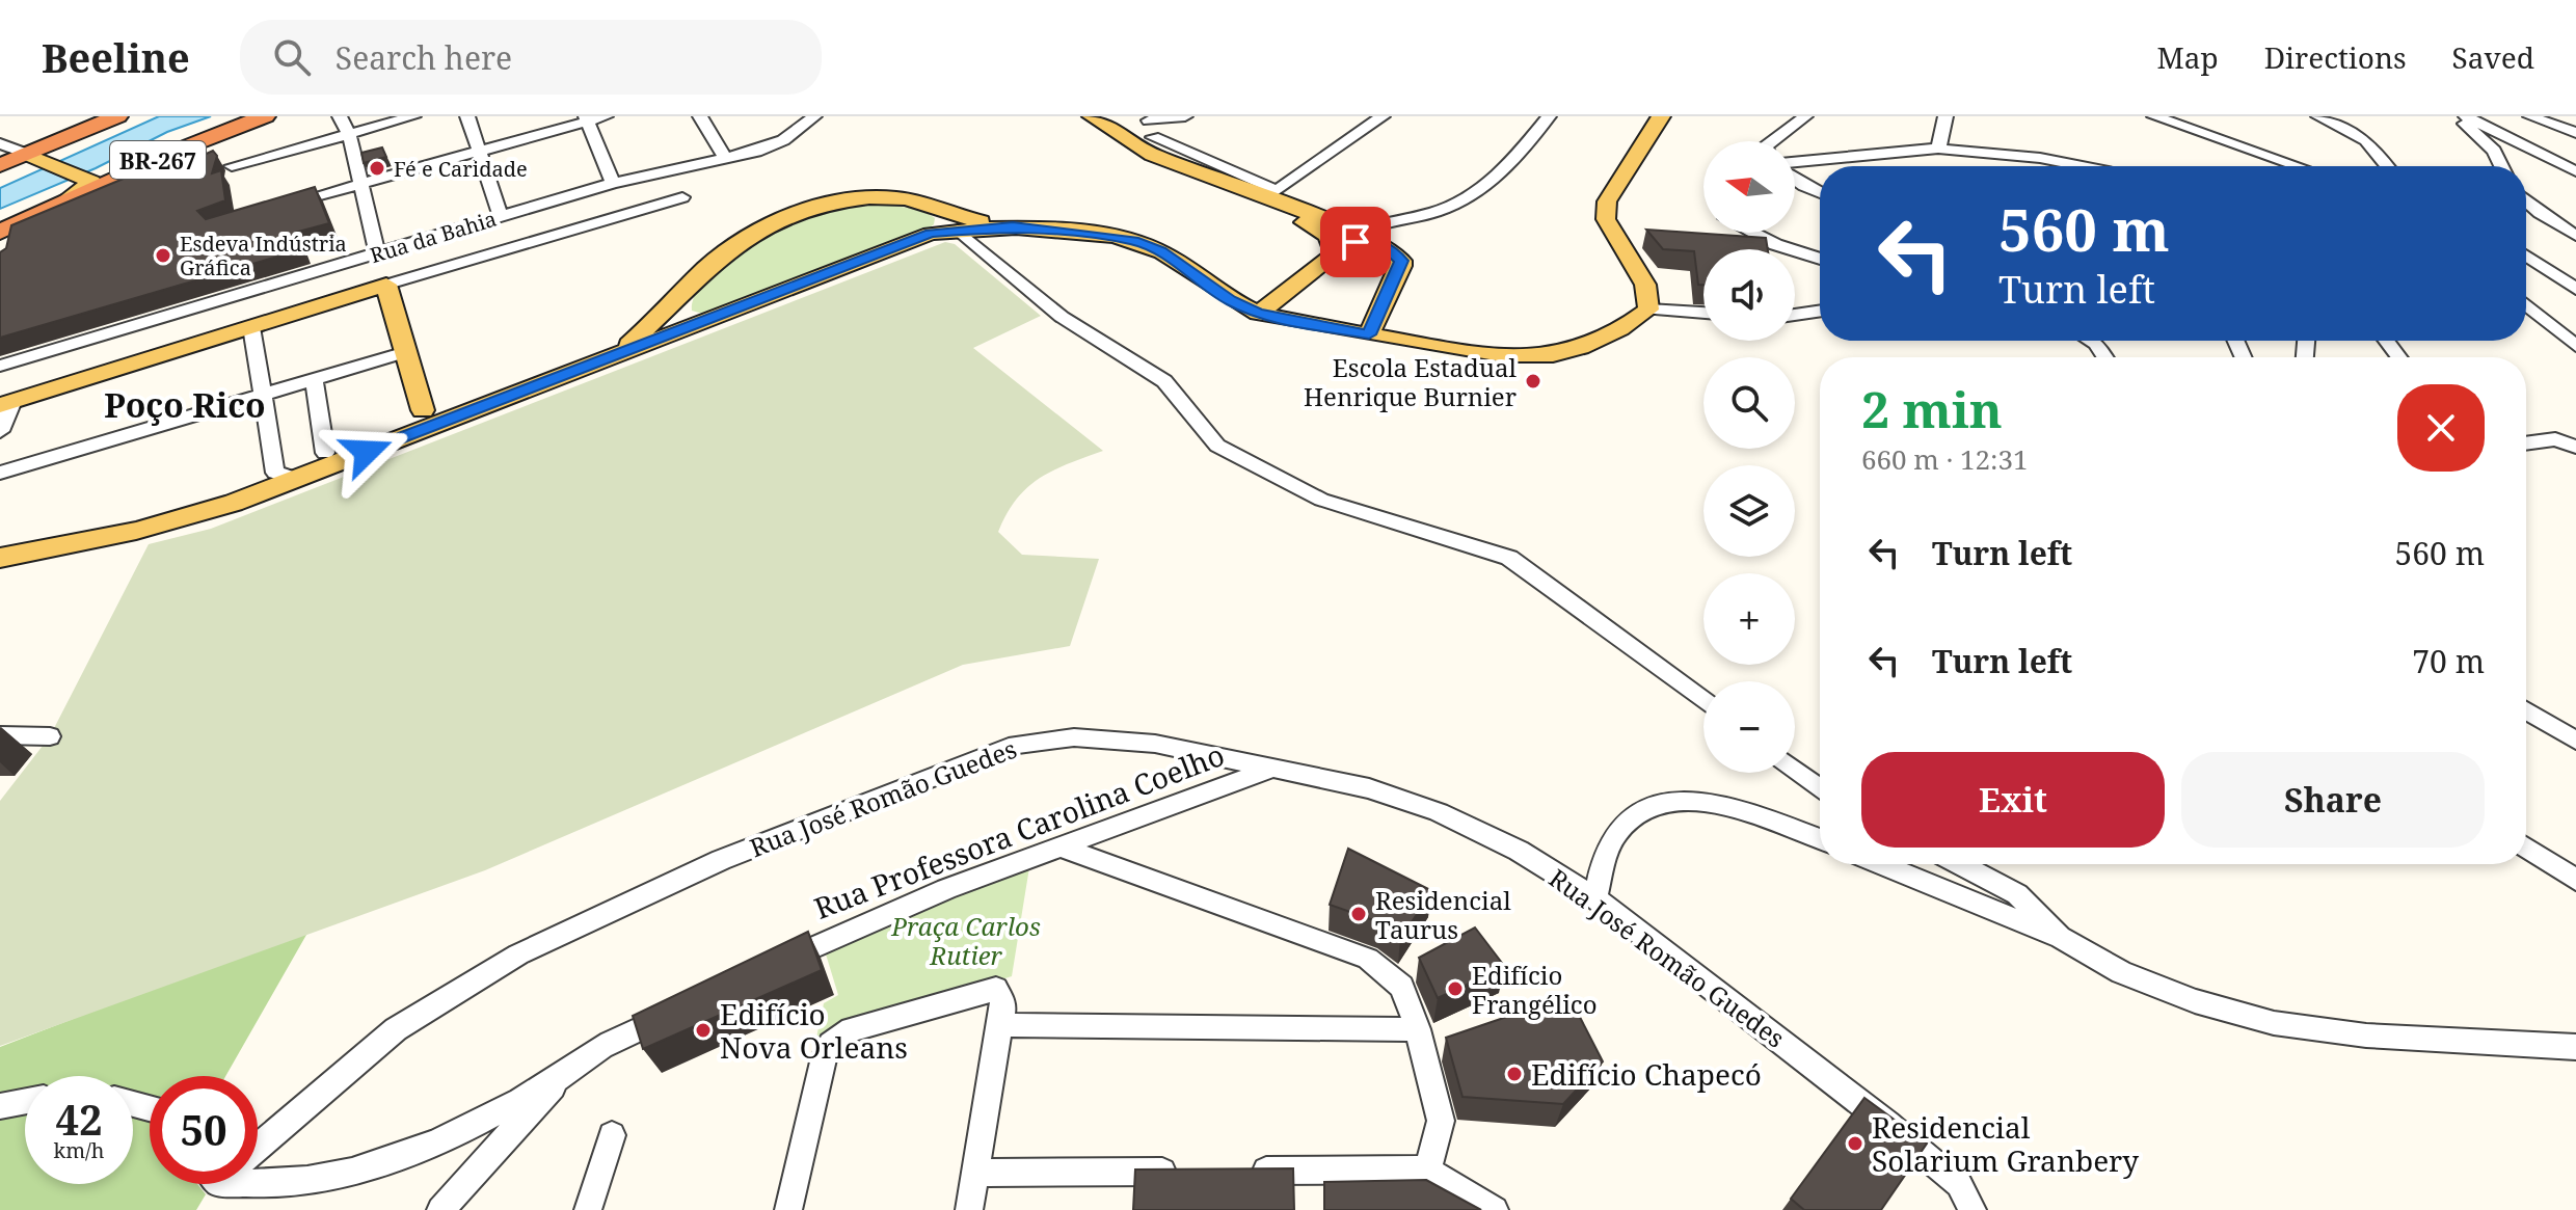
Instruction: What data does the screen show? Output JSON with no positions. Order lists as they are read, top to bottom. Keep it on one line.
{"streets":{"highway":["BR-267"],"main road":["Rua da Bahia"],"street":["Rua José Romão Guedes","Rua Professora Carolina Coelho"]},"crossings":[["Rua José Romão Guedes","Rua Professora Carolina Coelho"]],"districts":["Poço Rico"],"parks":["Praça Carlos Rutier"],"places":["Fé e Caridade","Esdeva Indústria Gráfica","Escola Estadual Henrique Burnier","Residencial Taurus","Edifício Frangélico","Edifício Nova Orleans","Edifício Chapecó","Residencial Solarium Granbery"],"north":"left","page":{"header":"Beeline","search":"Search here","nav":["Map","Directions","Saved"],"map_buttons":["+","−"],"turn":["560 m","Turn left"],"heading":["2 min","660 m · 12:31"],"list":[{"name":"Turn left","value":"560 m"},{"name":"Turn left","value":"70 m"}],"buttons":["Exit","Share"],"speed":"42 km/h","limit":"50"}}
